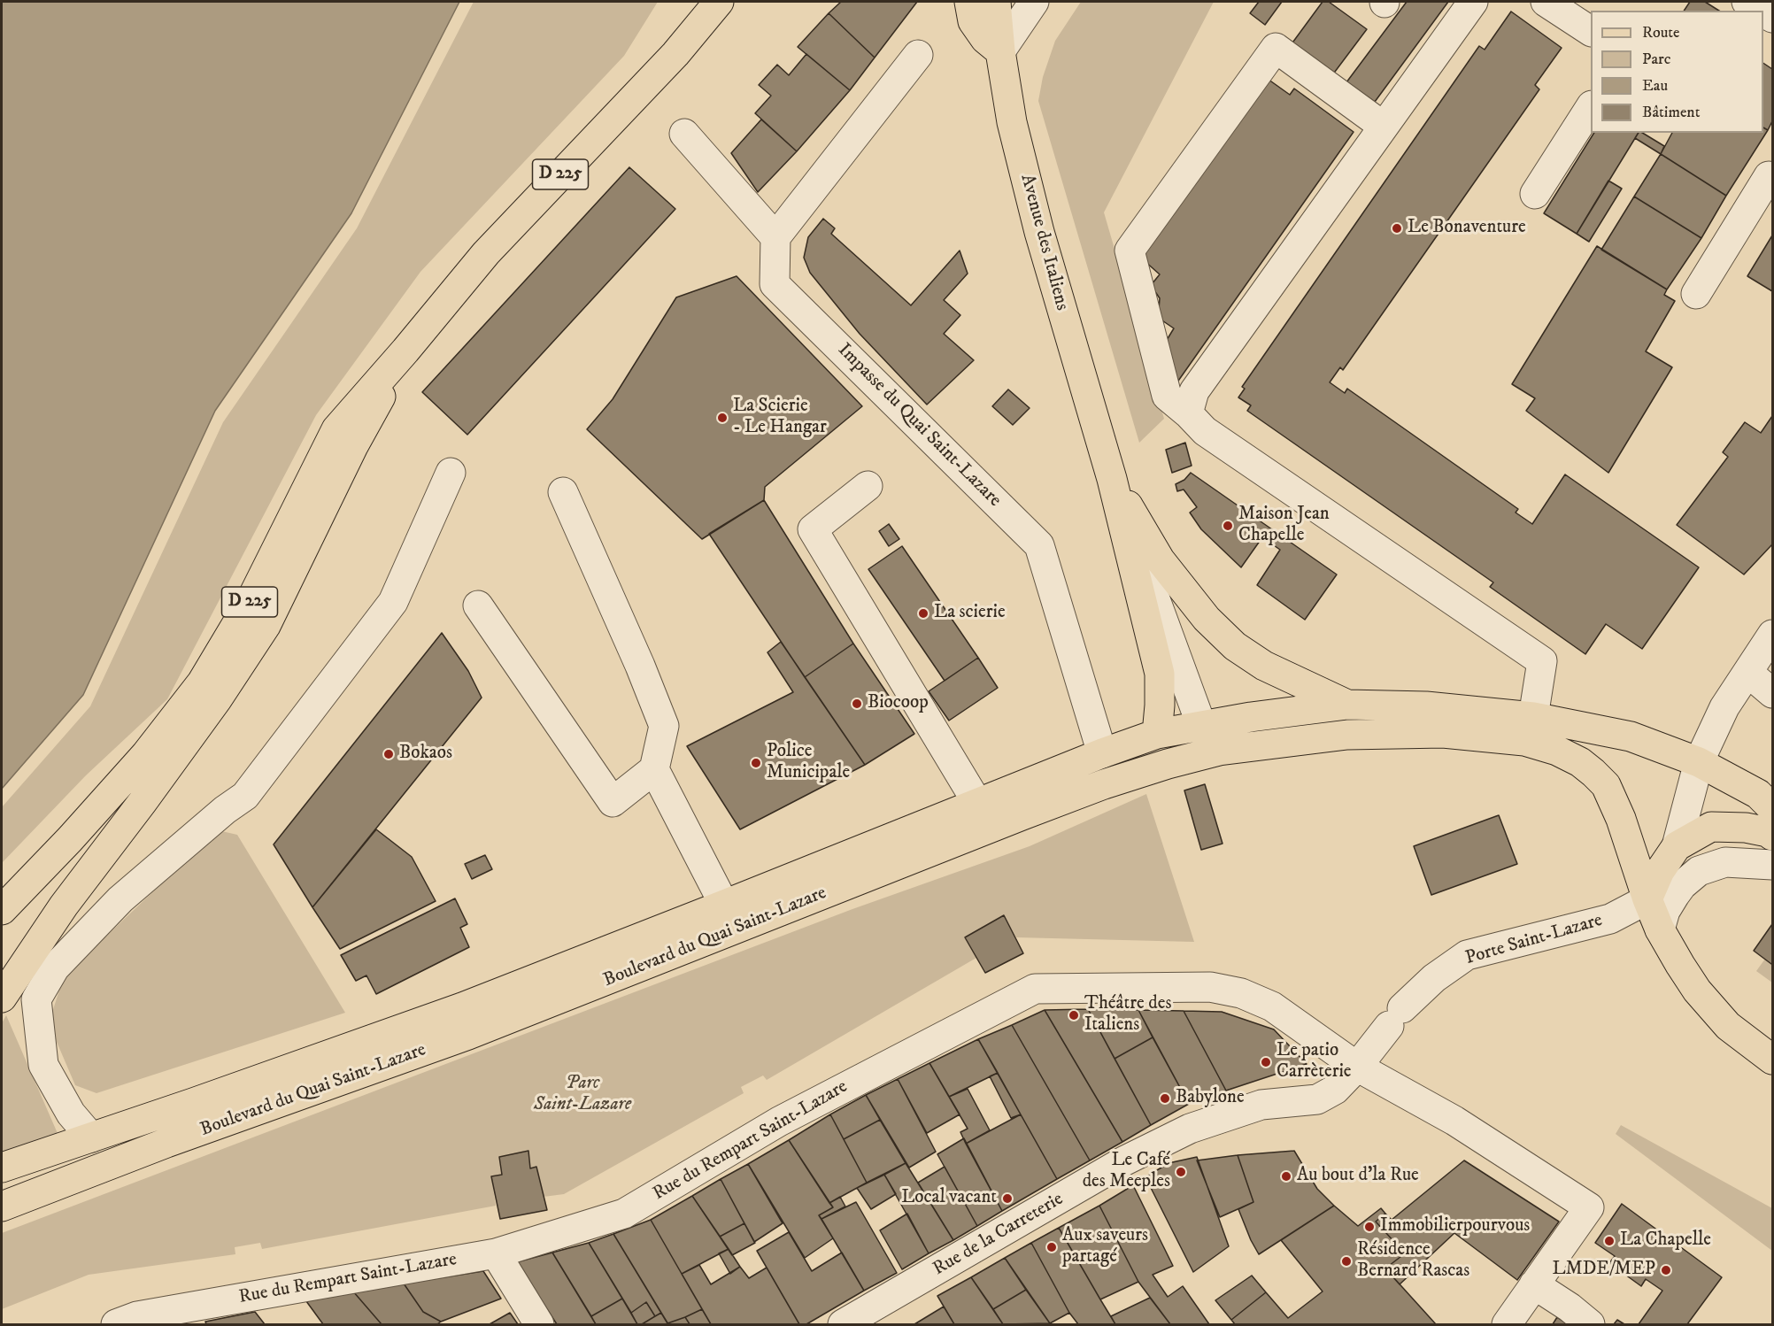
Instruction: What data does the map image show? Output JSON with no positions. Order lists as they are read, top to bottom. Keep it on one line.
{"streets":{"main road":["D 225","Avenue des Italiens","Boulevard du Quai Saint-Lazare"],"street":["Impasse du Quai Saint-Lazare","Porte Saint-Lazare","Rue du Rempart Saint-Lazare","Rue de la Carreterie"]},"crossings":[["Avenue des Italiens","Boulevard du Quai Saint-Lazare"],["Impasse du Quai Saint-Lazare","Boulevard du Quai Saint-Lazare"],["Boulevard du Quai Saint-Lazare","Porte Saint-Lazare"],["Porte Saint-Lazare","Rue du Rempart Saint-Lazare"],["Porte Saint-Lazare","Rue de la Carreterie"],["Rue du Rempart Saint-Lazare","Rue de la Carreterie"]],"parks":["Parc Saint-Lazare"],"places":["Le Bonaventure","La Scierie - Le Hangar","Maison Jean Chapelle","La scierie","Biocoop","Bokaos","Police Municipale","Théâtre des Italiens","Le patio Carrèterie","Babylone","Le Café des Meeples","Au bout d’la Rue","Local vacant","Immobilierpourvous","La Chapelle","Aux saveurs partagé","Résidence Bernard Rascas","LMDE/MEP"],"legend":["Route","Parc","Eau","Bâtiment"]}
